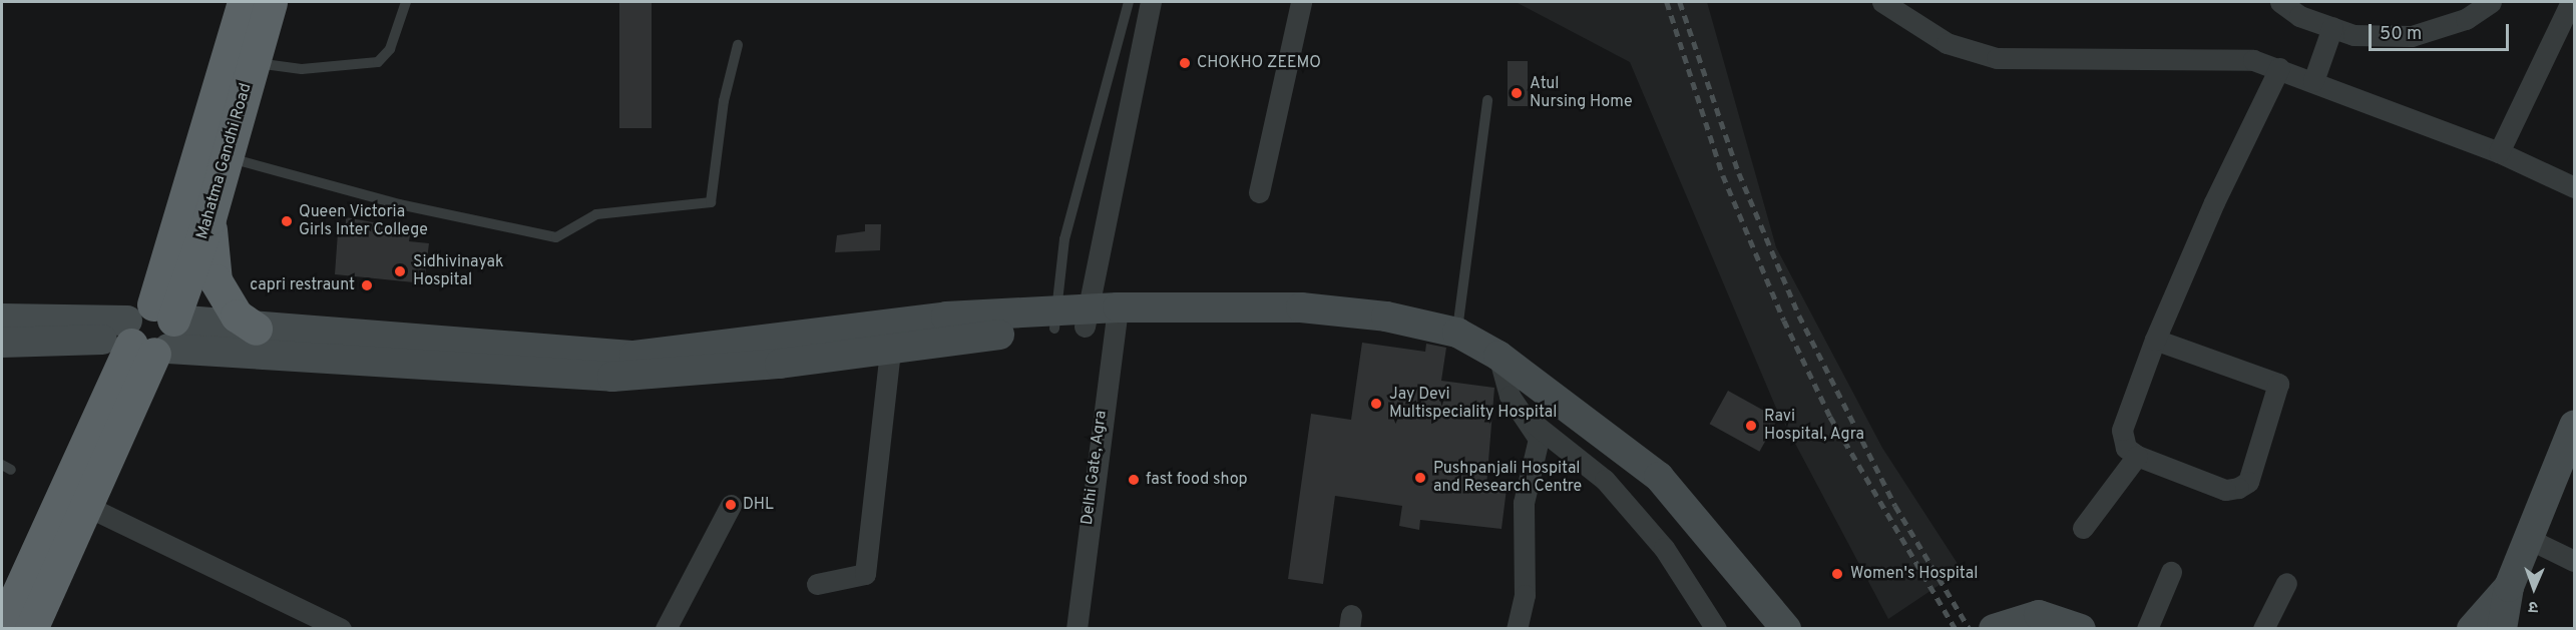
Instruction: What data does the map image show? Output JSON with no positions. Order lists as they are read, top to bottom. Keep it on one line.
{"streets":{"highway":["Mahatma Gandhi Road"],"street":["Delhi Gate, Agra"]},"places":["CHOKHO ZEEMO","Atul Nursing Home","Queen Victoria Girls Inter College","Sidhivinayak Hospital","capri restraunt","Jay Devi Multispeciality Hospital","Ravi Hospital, Agra","Pushpanjali Hospital and Research Centre","fast food shop","DHL","Women's Hospital"],"scale_bar":"50 m","north":"bottom"}
